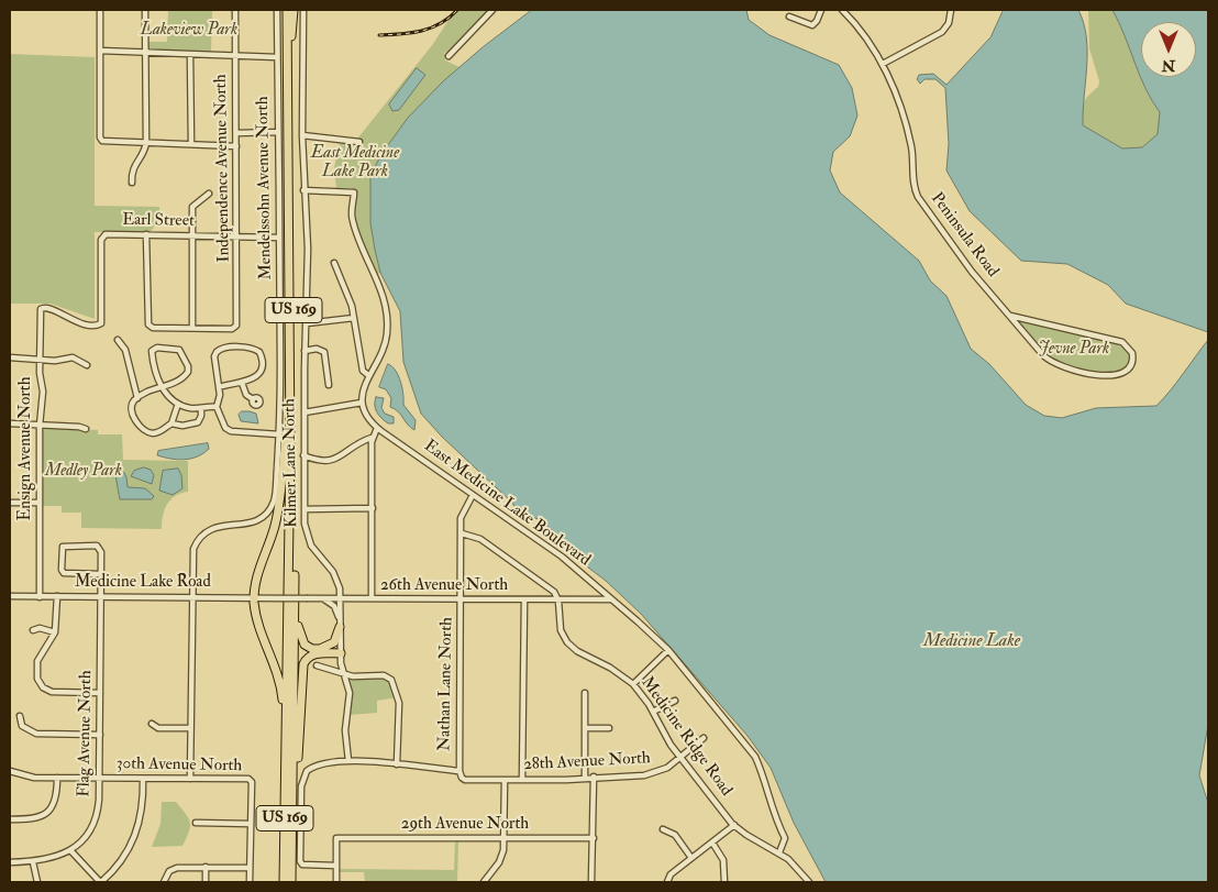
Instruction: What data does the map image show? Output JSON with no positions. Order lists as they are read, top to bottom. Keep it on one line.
{"streets":{"highway":["US 169"],"street":["Independence Avenue North","Mendelssohn Avenue North","Earl Street","Peninsula Road","Ensign Avenue North","Kilmer Lane North","East Medicine Lake Boulevard","Medicine Lake Road","26th Avenue North","Nathan Lane North","Flag Avenue North","Medicine Ridge Road","28th Avenue North","30th Avenue North","29th Avenue North"]},"crossings":[["Independence Avenue North","Earl Street"],["Mendelssohn Avenue North","Earl Street"],["Mendelssohn Avenue North","Medicine Lake Road"],["Earl Street","Ensign Avenue North"],["Ensign Avenue North","Medicine Lake Road"],["Kilmer Lane North","26th Avenue North"],["East Medicine Lake Boulevard","26th Avenue North"],["East Medicine Lake Boulevard","Nathan Lane North"],["East Medicine Lake Boulevard","Medicine Ridge Road"],["Medicine Lake Road","26th Avenue North"],["Medicine Lake Road","Flag Avenue North"],["26th Avenue North","Nathan Lane North"],["26th Avenue North","Medicine Ridge Road"],["Nathan Lane North","28th Avenue North"],["Flag Avenue North","30th Avenue North"],["Medicine Ridge Road","28th Avenue North"]],"water":["Medicine Lake"],"parks":["Lakeview Park","East Medicine Lake Park","Jevne Park","Medley Park"],"north":"bottom"}
